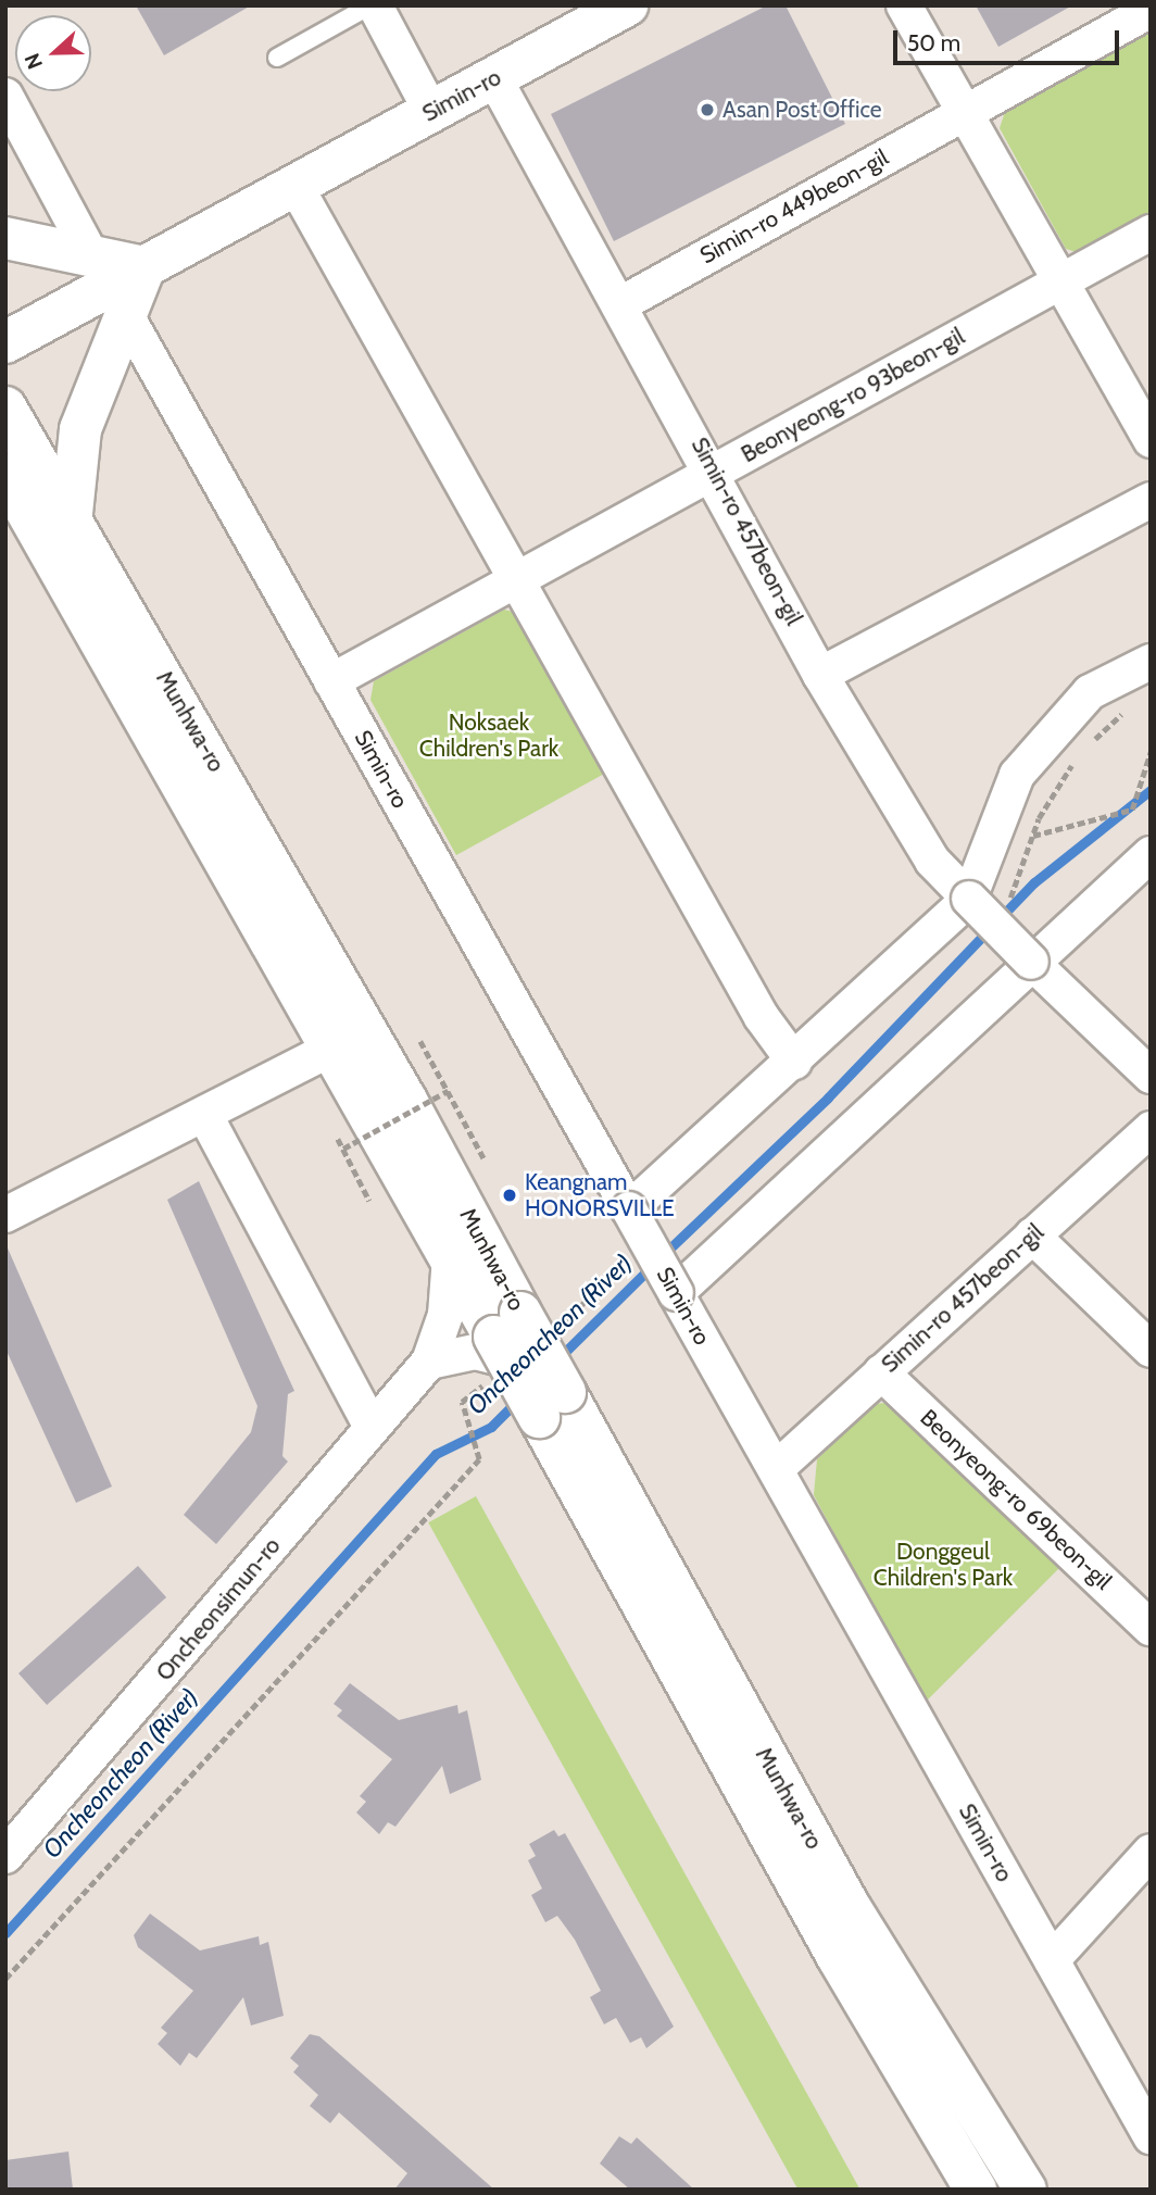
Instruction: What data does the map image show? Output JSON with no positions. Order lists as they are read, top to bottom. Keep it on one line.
{"streets":{"main road":["Simin-ro","Munhwa-ro"],"street":["Simin-ro 449beon-gil","Beonyeong-ro 93beon-gil","Simin-ro 457beon-gil","Beonyeong-ro 69beon-gil","Oncheonsimun-ro"]},"crossings":[["Simin-ro","Beonyeong-ro 93beon-gil"],["Simin-ro","Simin-ro 457beon-gil"],["Simin-ro 449beon-gil","Simin-ro 457beon-gil"],["Beonyeong-ro 93beon-gil","Simin-ro 457beon-gil"],["Simin-ro 457beon-gil","Beonyeong-ro 69beon-gil"]],"water":["Oncheoncheon (River)"],"parks":["Noksaek Children's Park","Donggeul Children's Park"],"places":["Asan Post Office","Keangnam HONORSVILLE"],"scale_bar":"50 m","north":"left"}
